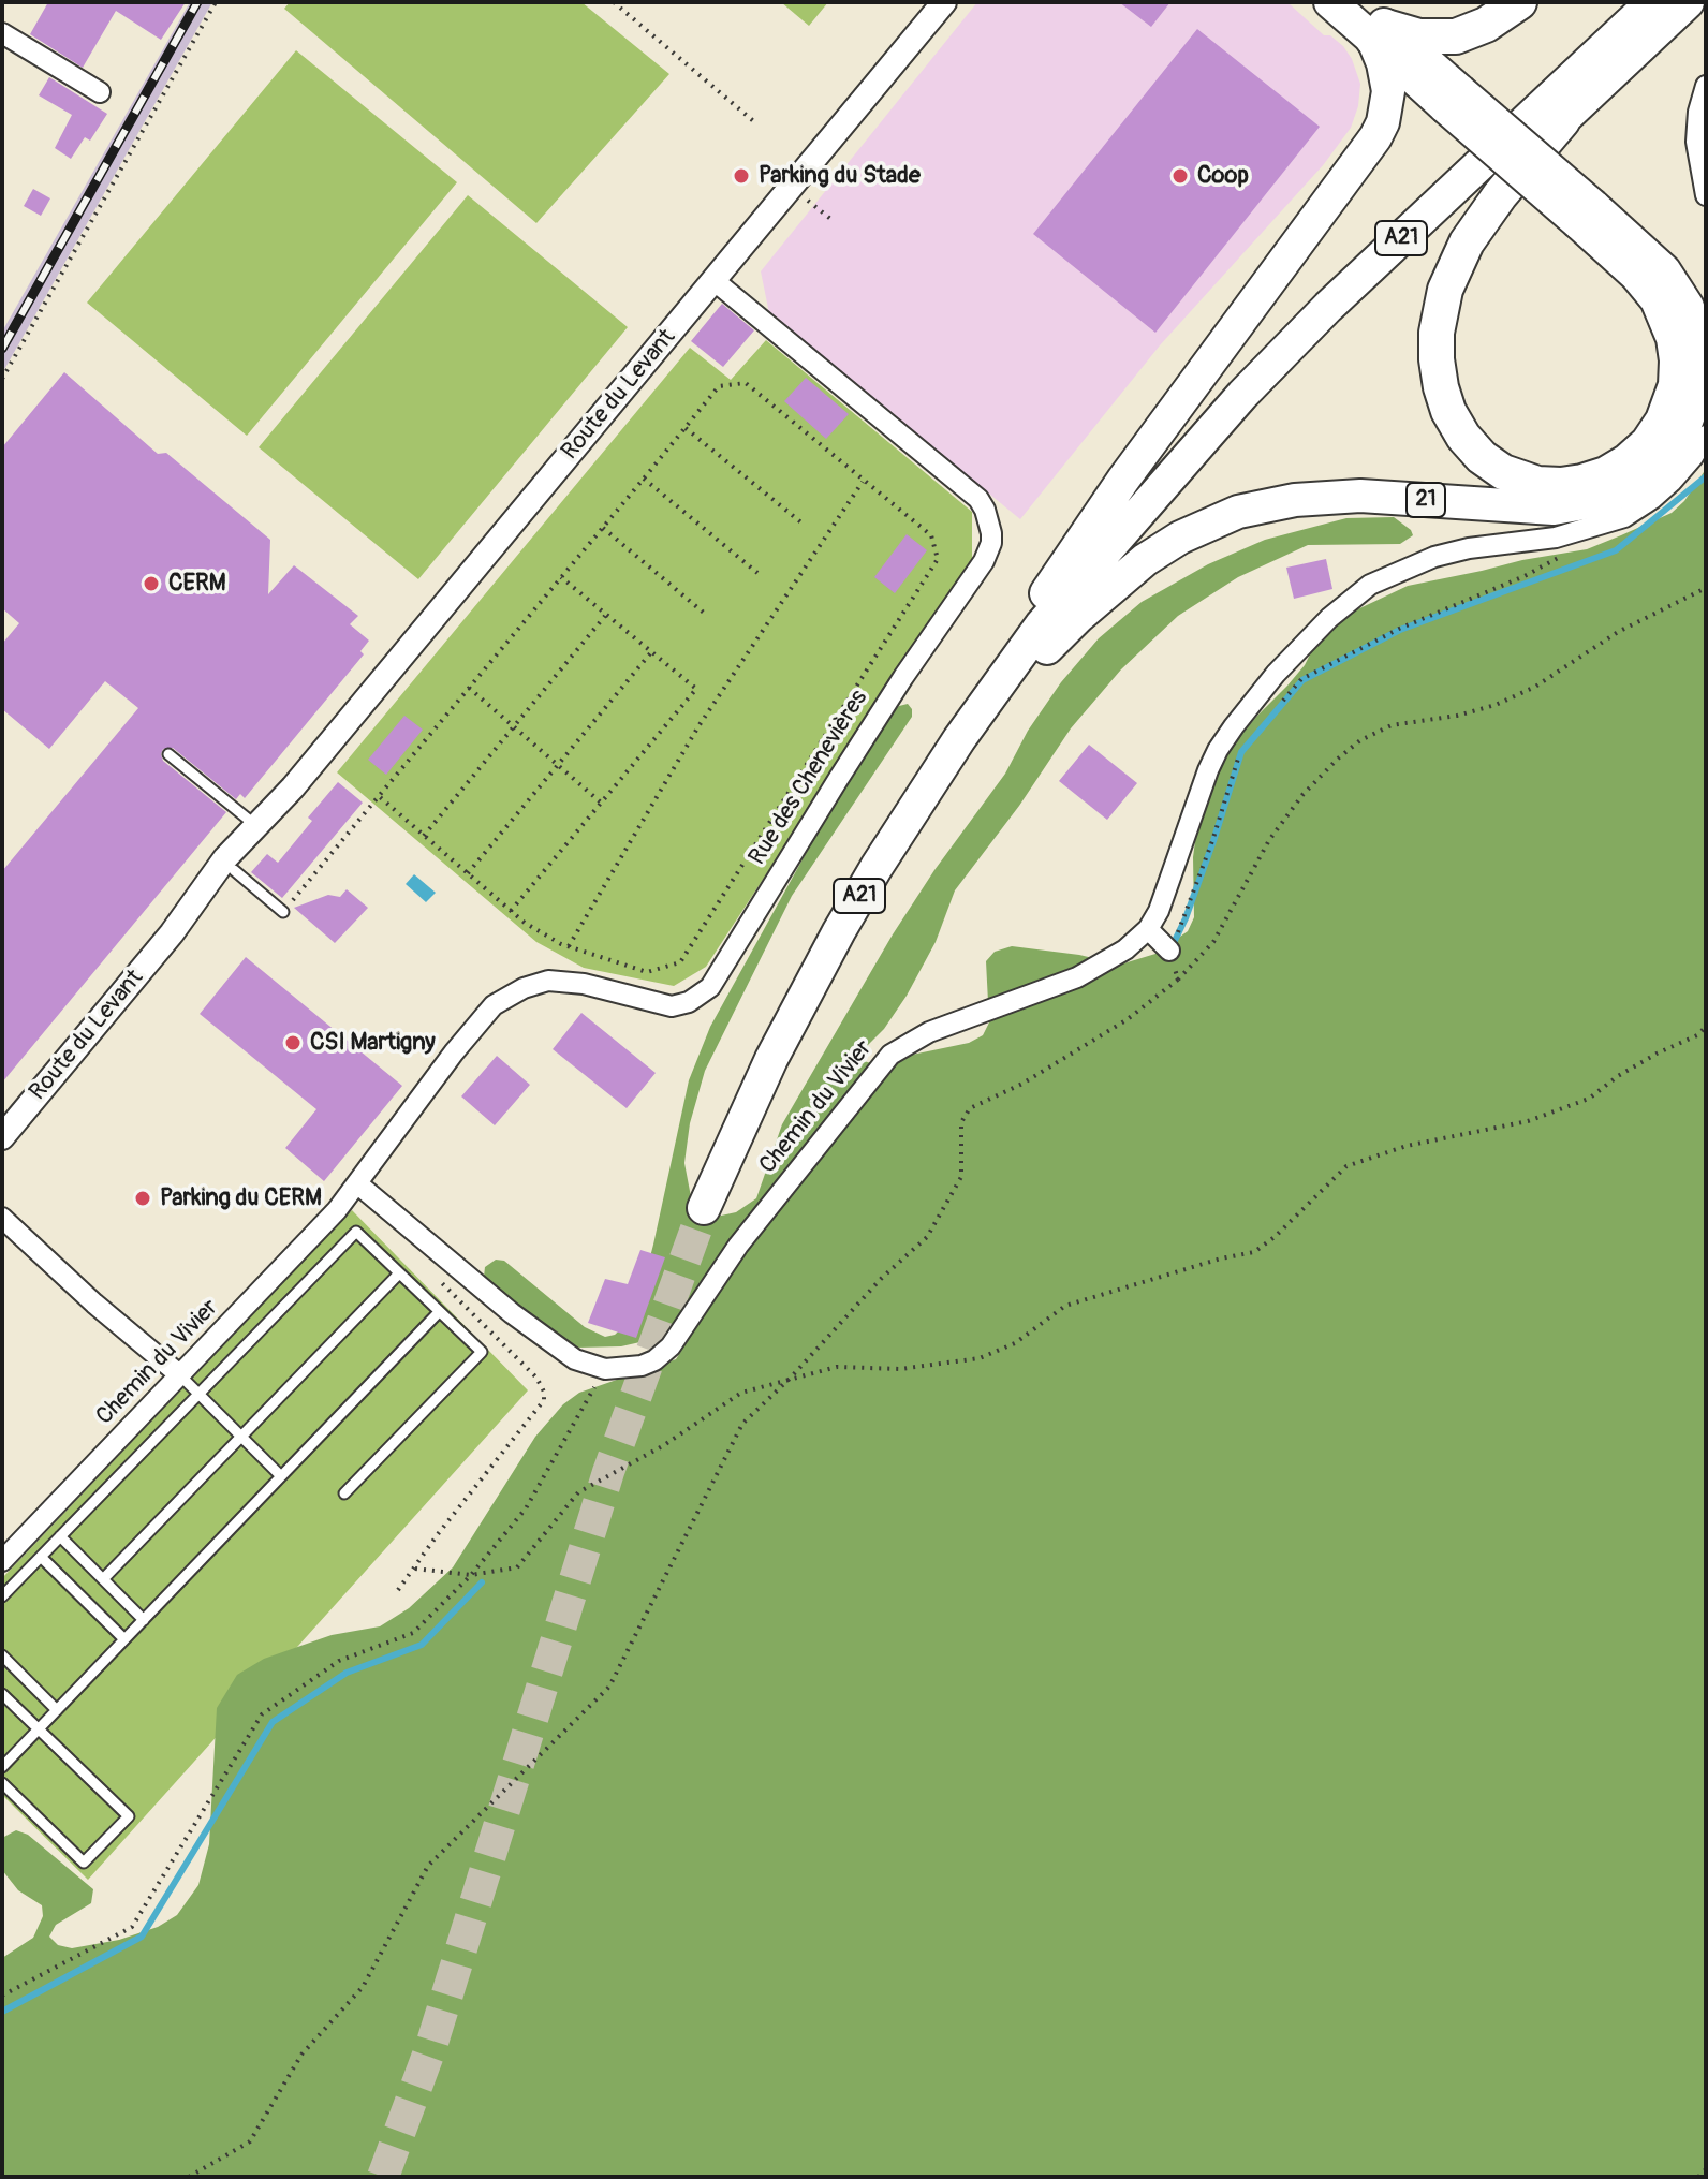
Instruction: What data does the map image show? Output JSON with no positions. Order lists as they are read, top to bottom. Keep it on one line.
{"streets":{"highway":["A21","21"],"street":["Route du Levant","Rue des Chenevières","Chemin du Vivier"]},"crossings":[["A21","21"],["Route du Levant","Rue des Chenevières"],["Rue des Chenevières","Chemin du Vivier"]],"places":["Parking du Stade","Coop","CERM","CSI Martigny","Parking du CERM"]}
